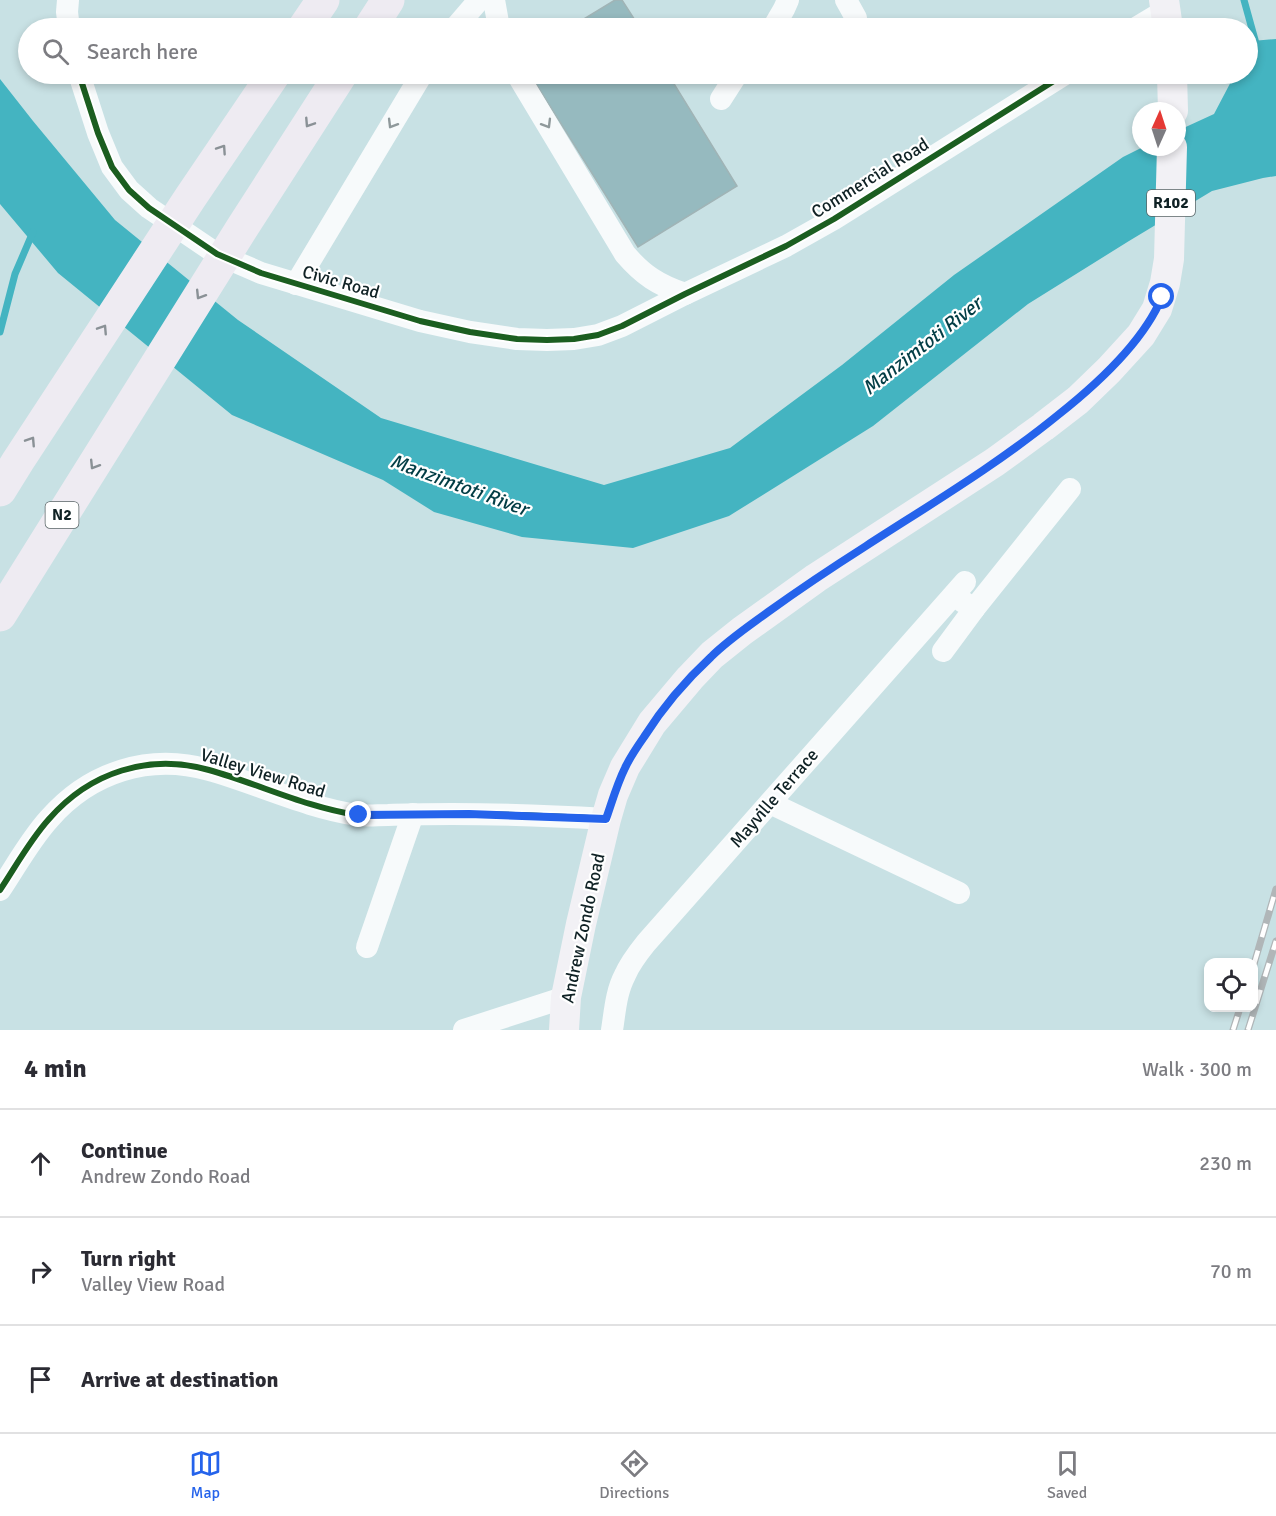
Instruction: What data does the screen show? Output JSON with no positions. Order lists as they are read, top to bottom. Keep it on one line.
{"streets":{"highway":["N2"],"main road":["R102","Andrew Zondo Road"],"street":["Commercial Road","Civic Road","Valley View Road","Mayville Terrace"]},"crossings":[["Commercial Road","Civic Road"],["Valley View Road","Andrew Zondo Road"]],"water":["Manzimtoti River"],"north":"top","page":{"search":"Search here","heading":["4 min","Walk · 300 m"],"list":[["Continue","Andrew Zondo Road","230 m"],["Turn right","Valley View Road","70 m"],"Arrive at destination"],"nav":["Map","Directions","Saved"]}}
